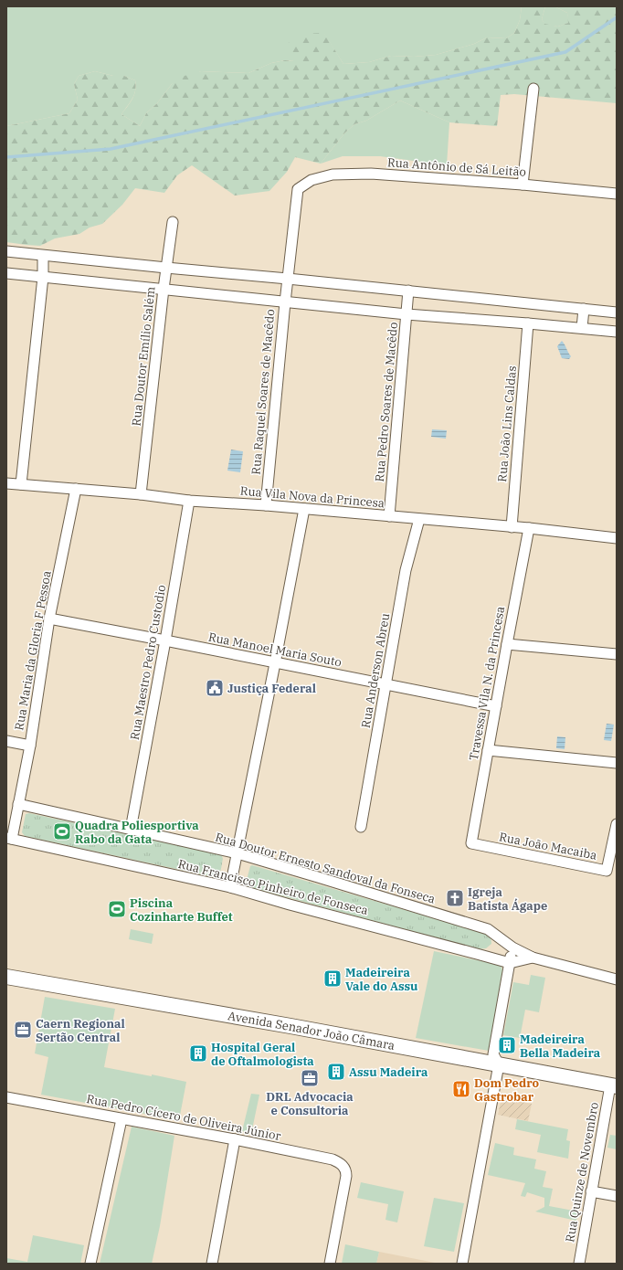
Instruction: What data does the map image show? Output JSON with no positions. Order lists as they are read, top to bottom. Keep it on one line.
{"streets":{"main road":["Avenida Senador João Câmara"],"street":["Rua Antônio de Sá Leitão","Rua Doutor Emílio Salém","Rua Raquel Soares de Macêdo","Rua Pedro Soares de Macêdo","Rua João Lins Caldas","Rua Vila Nova da Princesa","Rua Manoel Maria Souto","Rua Maria da Gloria F Pessoa","Rua Maestro Pedro Custodio","Rua Anderson Abreu","Travessa Vila N. da Princesa","Rua João Macaiba","Rua Doutor Ernesto Sandoval da Fonseca","Rua Francisco Pinheiro de Fonseca","Rua Pedro Cícero de Oliveira Júnior","Rua Quinze de Novembro"]},"crossings":[["Rua Antônio de Sá Leitão","Rua Raquel Soares de Macêdo"],["Rua Doutor Emílio Salém","Rua Vila Nova da Princesa"],["Rua Raquel Soares de Macêdo","Rua Vila Nova da Princesa"],["Rua Pedro Soares de Macêdo","Rua Vila Nova da Princesa"],["Rua João Lins Caldas","Rua Vila Nova da Princesa"],["Rua Vila Nova da Princesa","Rua Maria da Gloria F Pessoa"],["Rua Vila Nova da Princesa","Rua Maestro Pedro Custodio"],["Rua Vila Nova da Princesa","Rua Anderson Abreu"],["Rua Vila Nova da Princesa","Travessa Vila N. da Princesa"],["Rua Manoel Maria Souto","Rua Maria da Gloria F Pessoa"],["Rua Manoel Maria Souto","Rua Maestro Pedro Custodio"],["Rua Manoel Maria Souto","Rua Anderson Abreu"],["Rua Manoel Maria Souto","Travessa Vila N. da Princesa"],["Rua Maria da Gloria F Pessoa","Rua Doutor Ernesto Sandoval da Fonseca"],["Rua Maria da Gloria F Pessoa","Rua Francisco Pinheiro de Fonseca"],["Rua Maestro Pedro Custodio","Rua Doutor Ernesto Sandoval da Fonseca"],["Travessa Vila N. da Princesa","Rua João Macaiba"],["Rua Doutor Ernesto Sandoval da Fonseca","Rua Francisco Pinheiro de Fonseca"],["Avenida Senador João Câmara","Rua Quinze de Novembro"]],"places":{"public building":["Justiça Federal"],"sports":["Quadra Poliesportiva Rabo da Gata","Piscina Cozinharte Buffet"],"church":["Igreja Batista Ágape"],"building":["Madeireira Vale do Assu","Madeireira Bella Madeira","Hospital Geral de Oftalmologista","Assu Madeira"],"office":["Caern Regional Sertão Central","DRL Advocacia e Consultoria"],"restaurant":["Dom Pedro Gastrobar"]}}
